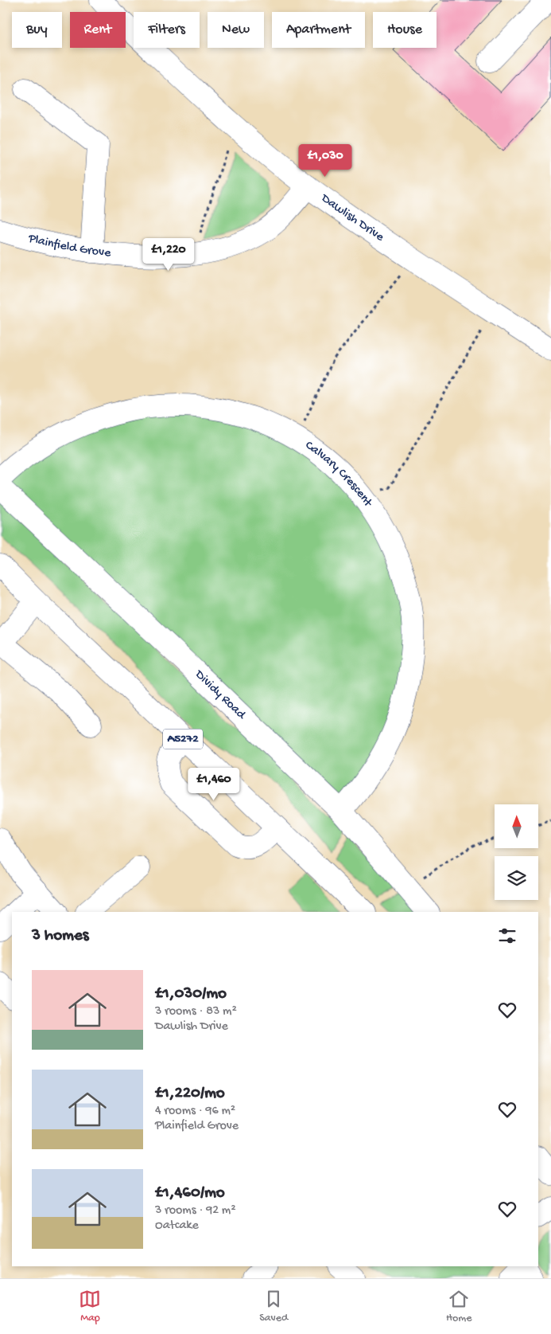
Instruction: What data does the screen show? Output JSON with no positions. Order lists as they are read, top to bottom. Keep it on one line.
{"streets":{"street":["Dawlish Drive","Plainfield Grove","Calvary Crescent","Dividy Road","A5272"]},"crossings":[["Dawlish Drive","Plainfield Grove"],["Calvary Crescent","Dividy Road"]],"north":"top","page":{"chip":["Buy","Rent","Filters","New","Apartment","House"],"price":["£1,030","£1,220","£1,460"],"heading":"3 homes","list":[{"name":"£1,030/mo","note":"3 rooms · 83 m² · Dawlish Drive"},{"name":"£1,220/mo","note":"4 rooms · 96 m² · Plainfield Grove"},{"name":"£1,460/mo","note":"3 rooms · 92 m² · Oatcake"}],"tabs":["Map","Saved","Home"]}}
